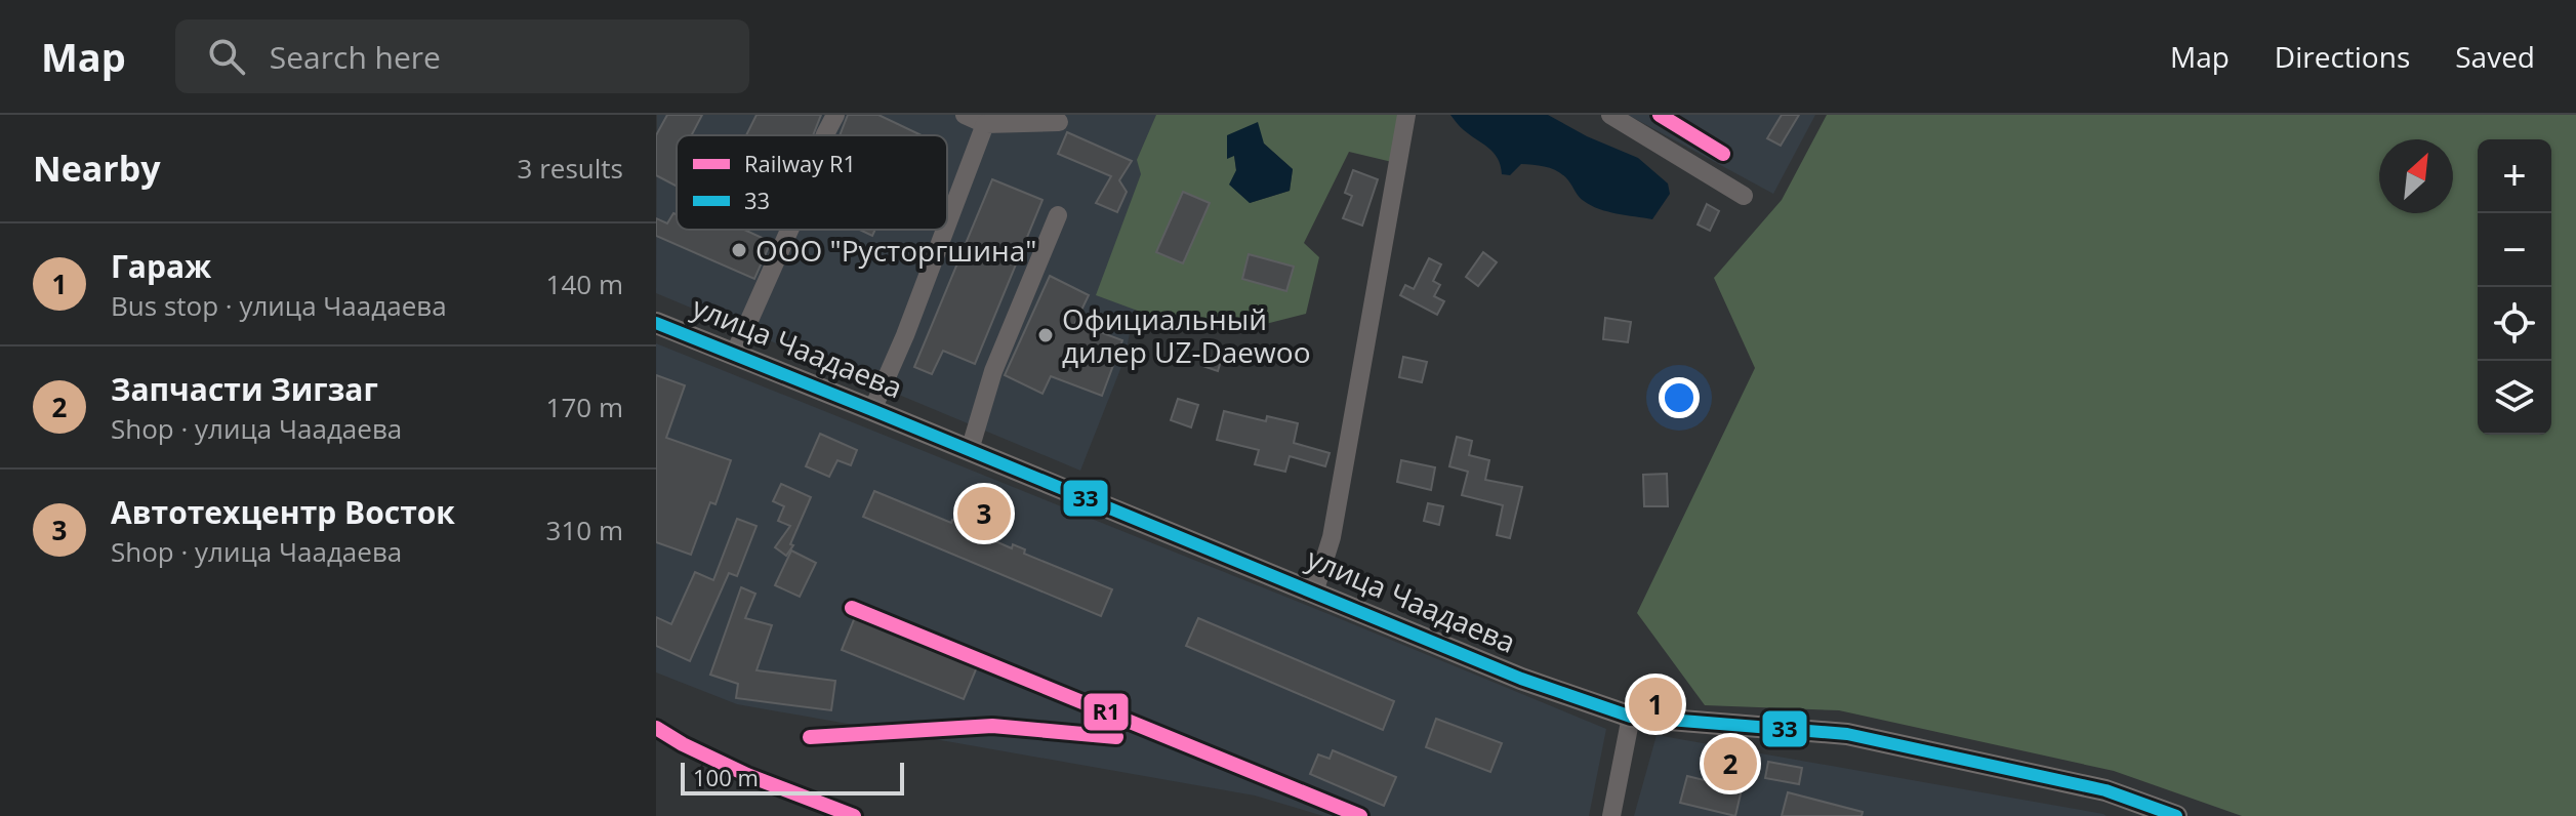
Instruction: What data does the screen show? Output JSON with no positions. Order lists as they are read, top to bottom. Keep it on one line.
{"streets":{"main road":["улица Чаадаева"]},"places":["ООО \"Русторгшина\"","Официальный дилер UZ-Daewoo"],"lines":["rail line R1","transit line 33"],"legend":["Railway R1","33"],"scale_bar":"100 m","north":"top right","page":{"header":"Map","search":"Search here","nav":["Map","Directions","Saved"],"heading":["Nearby","3 results"],"map_buttons":["+","−"],"list":[{"mark":"1","name":"Гараж","note":"Bus stop · улица Чаадаева","value":"140 m"},{"mark":"2","name":"Запчасти Зигзаг","note":"Shop · улица Чаадаева","value":"170 m"},{"mark":"3","name":"Автотехцентр Восток","note":"Shop · улица Чаадаева","value":"310 m"}],"pins":["3","1","2"],"scale":"100 m"}}
